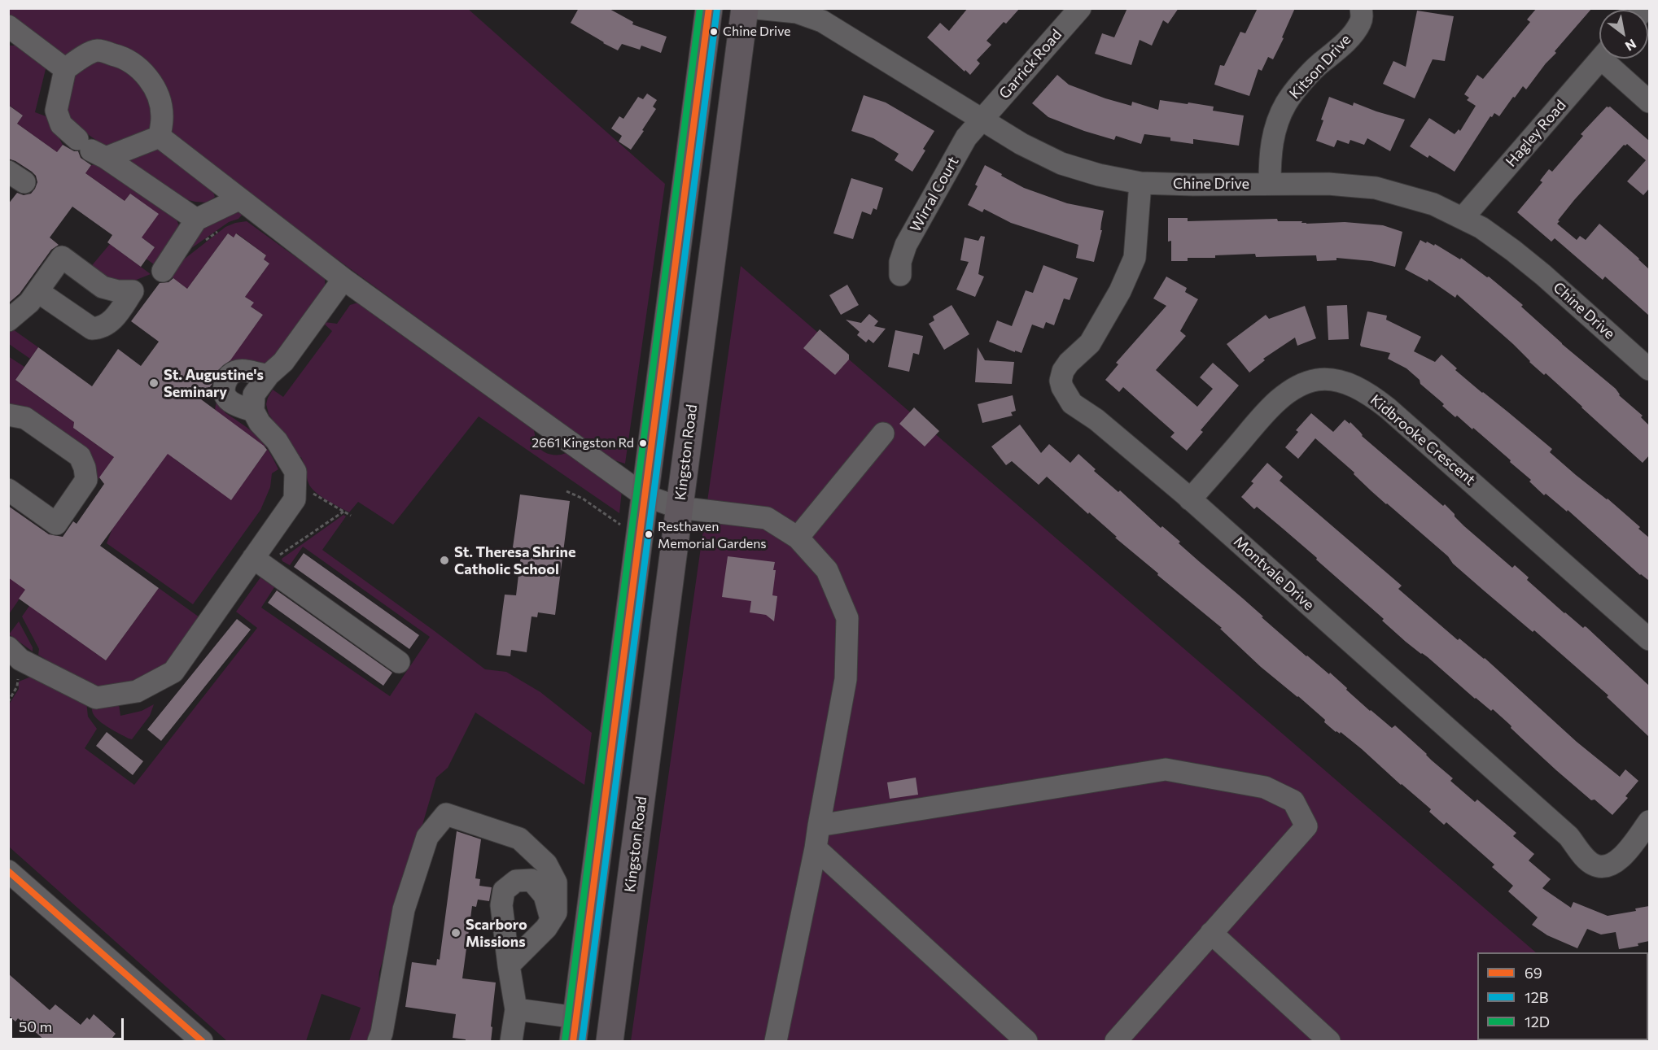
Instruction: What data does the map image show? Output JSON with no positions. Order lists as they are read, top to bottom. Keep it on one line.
{"streets":{"main road":["Kingston Road"],"street":["Garrick Road","Kitson Drive","Hagley Road","Chine Drive","Wirral Court","Kidbrooke Crescent","Montvale Drive"]},"crossings":[["Garrick Road","Chine Drive"],["Garrick Road","Wirral Court"],["Kitson Drive","Chine Drive"],["Hagley Road","Chine Drive"],["Chine Drive","Wirral Court"],["Chine Drive","Montvale Drive"],["Kidbrooke Crescent","Montvale Drive"]],"places":["Chine Drive","St. Augustine's Seminary","2661 Kingston Rd","Resthaven Memorial Gardens","St. Theresa Shrine Catholic School","Scarboro Missions"],"lines":["transit line 69","transit line 12D","transit line 12B"],"legend":["69","12B","12D"],"scale_bar":"50 m","north":"bottom right"}
